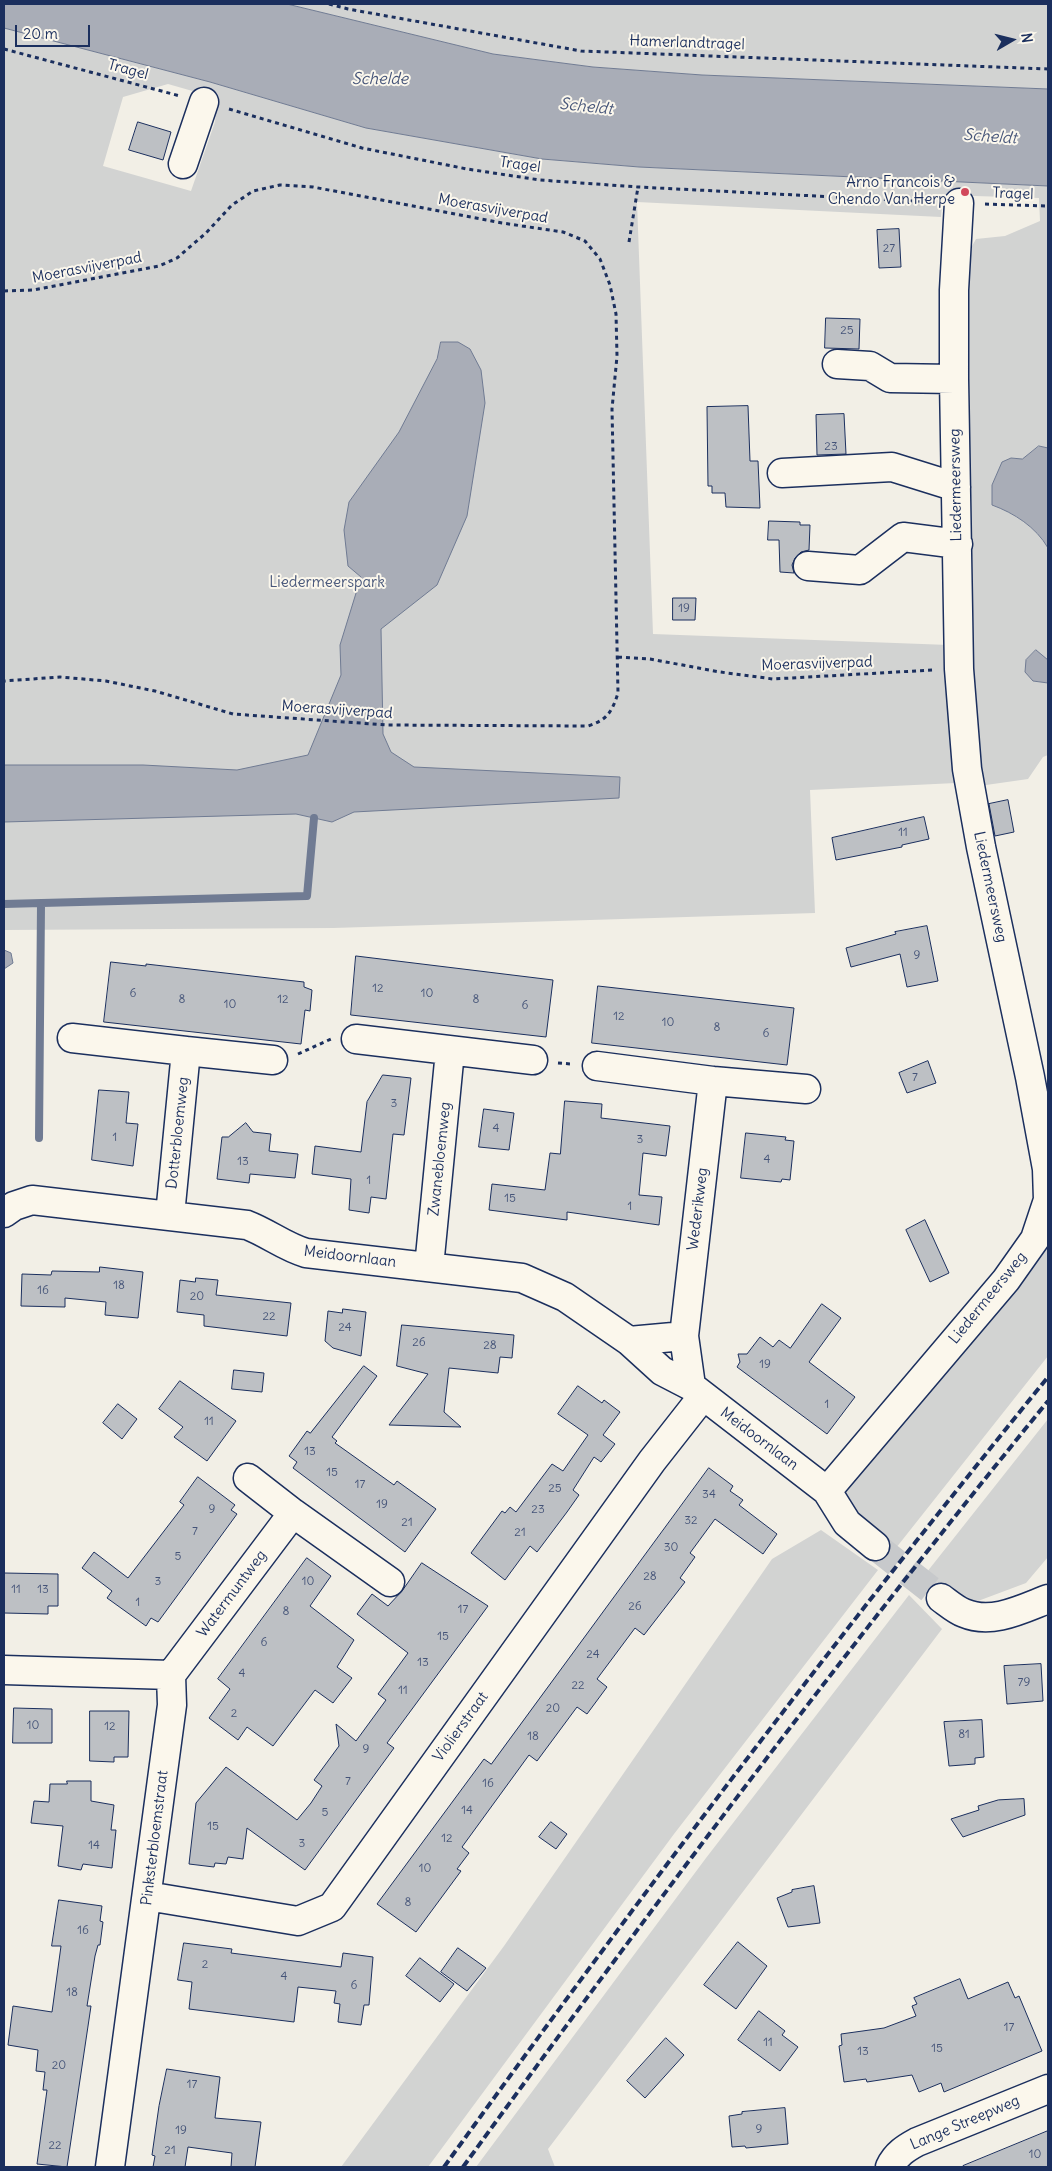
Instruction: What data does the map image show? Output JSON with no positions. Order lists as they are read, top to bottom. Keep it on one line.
{"streets":{"street":["Liedermeersweg","Dotterbloemweg","Zwanebloemweg","Wederikweg","Meidoornlaan","Watermuntweg","Violierstraat","Pinksterbloemstraat","Lange Streepweg"],"path":["Hamerlandtragel","Tragel","Moerasvijverpad"]},"crossings":[["Tragel","Liedermeersweg"],["Moerasvijverpad","Liedermeersweg"],["Liedermeersweg","Meidoornlaan"],["Dotterbloemweg","Meidoornlaan"],["Zwanebloemweg","Meidoornlaan"],["Meidoornlaan","Violierstraat"],["Watermuntweg","Pinksterbloemstraat"],["Violierstraat","Pinksterbloemstraat"]],"water":["Schelde","Scheldt"],"parks":["Liedermeerspark"],"places":["Arno Francois & Chendo Van Herpe"],"house_numbers":["27","25","23","19","11","9","12","6","10","8","12","8","10","6","12","10","8","6","7","3","4","1","3","4","13","1","15","1","18","16","20","22","24","26","28","19","1","11","13","15","17","25","34","19","9","23","32","21","7","21","30","5","28","3","10","11","13","1","26","17","8","15","6","24","13","4","79","22","11","20","2","10","12","81","18","9","7","16","14","5","15","12","3","14","10","8","16","2","4","6","18","17","11","15","13","20","17","9","19","22","21","10"],"scale_bar":"20 m","north":"right"}
